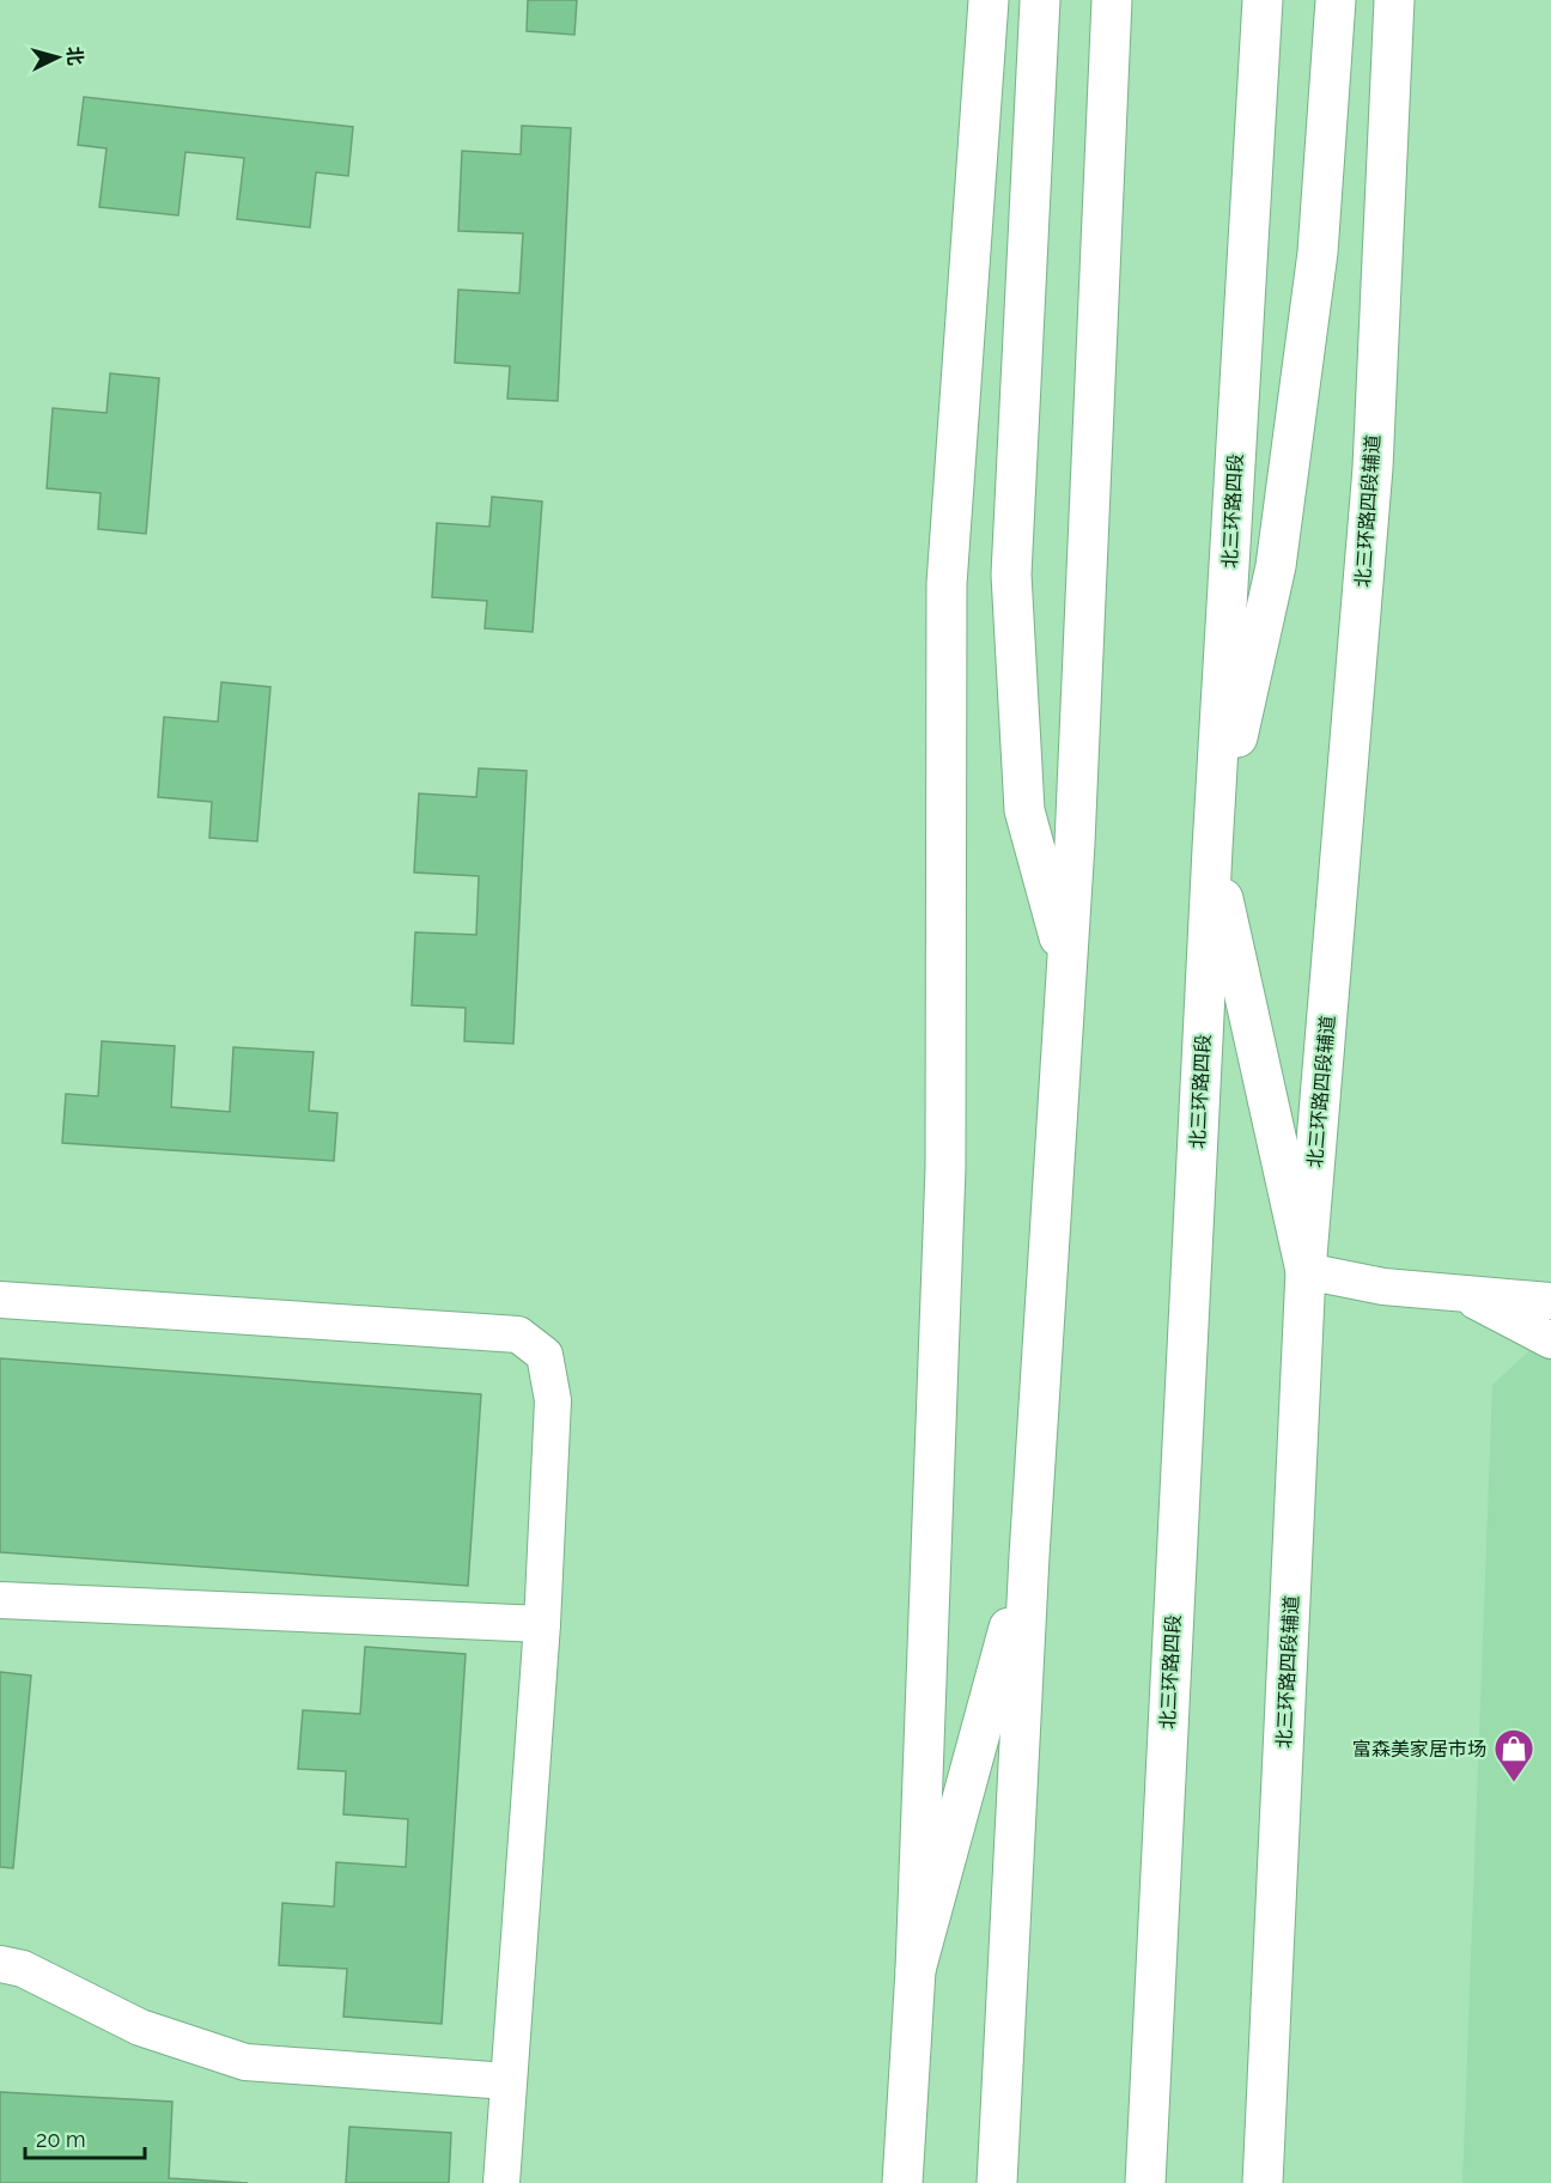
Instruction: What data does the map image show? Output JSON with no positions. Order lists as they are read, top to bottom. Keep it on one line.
{"streets":{"main road":["北三环路四段","北三环路四段辅道"]},"places":{"shop":["富森美家居市场"]},"scale_bar":"20 m","north":"right"}
